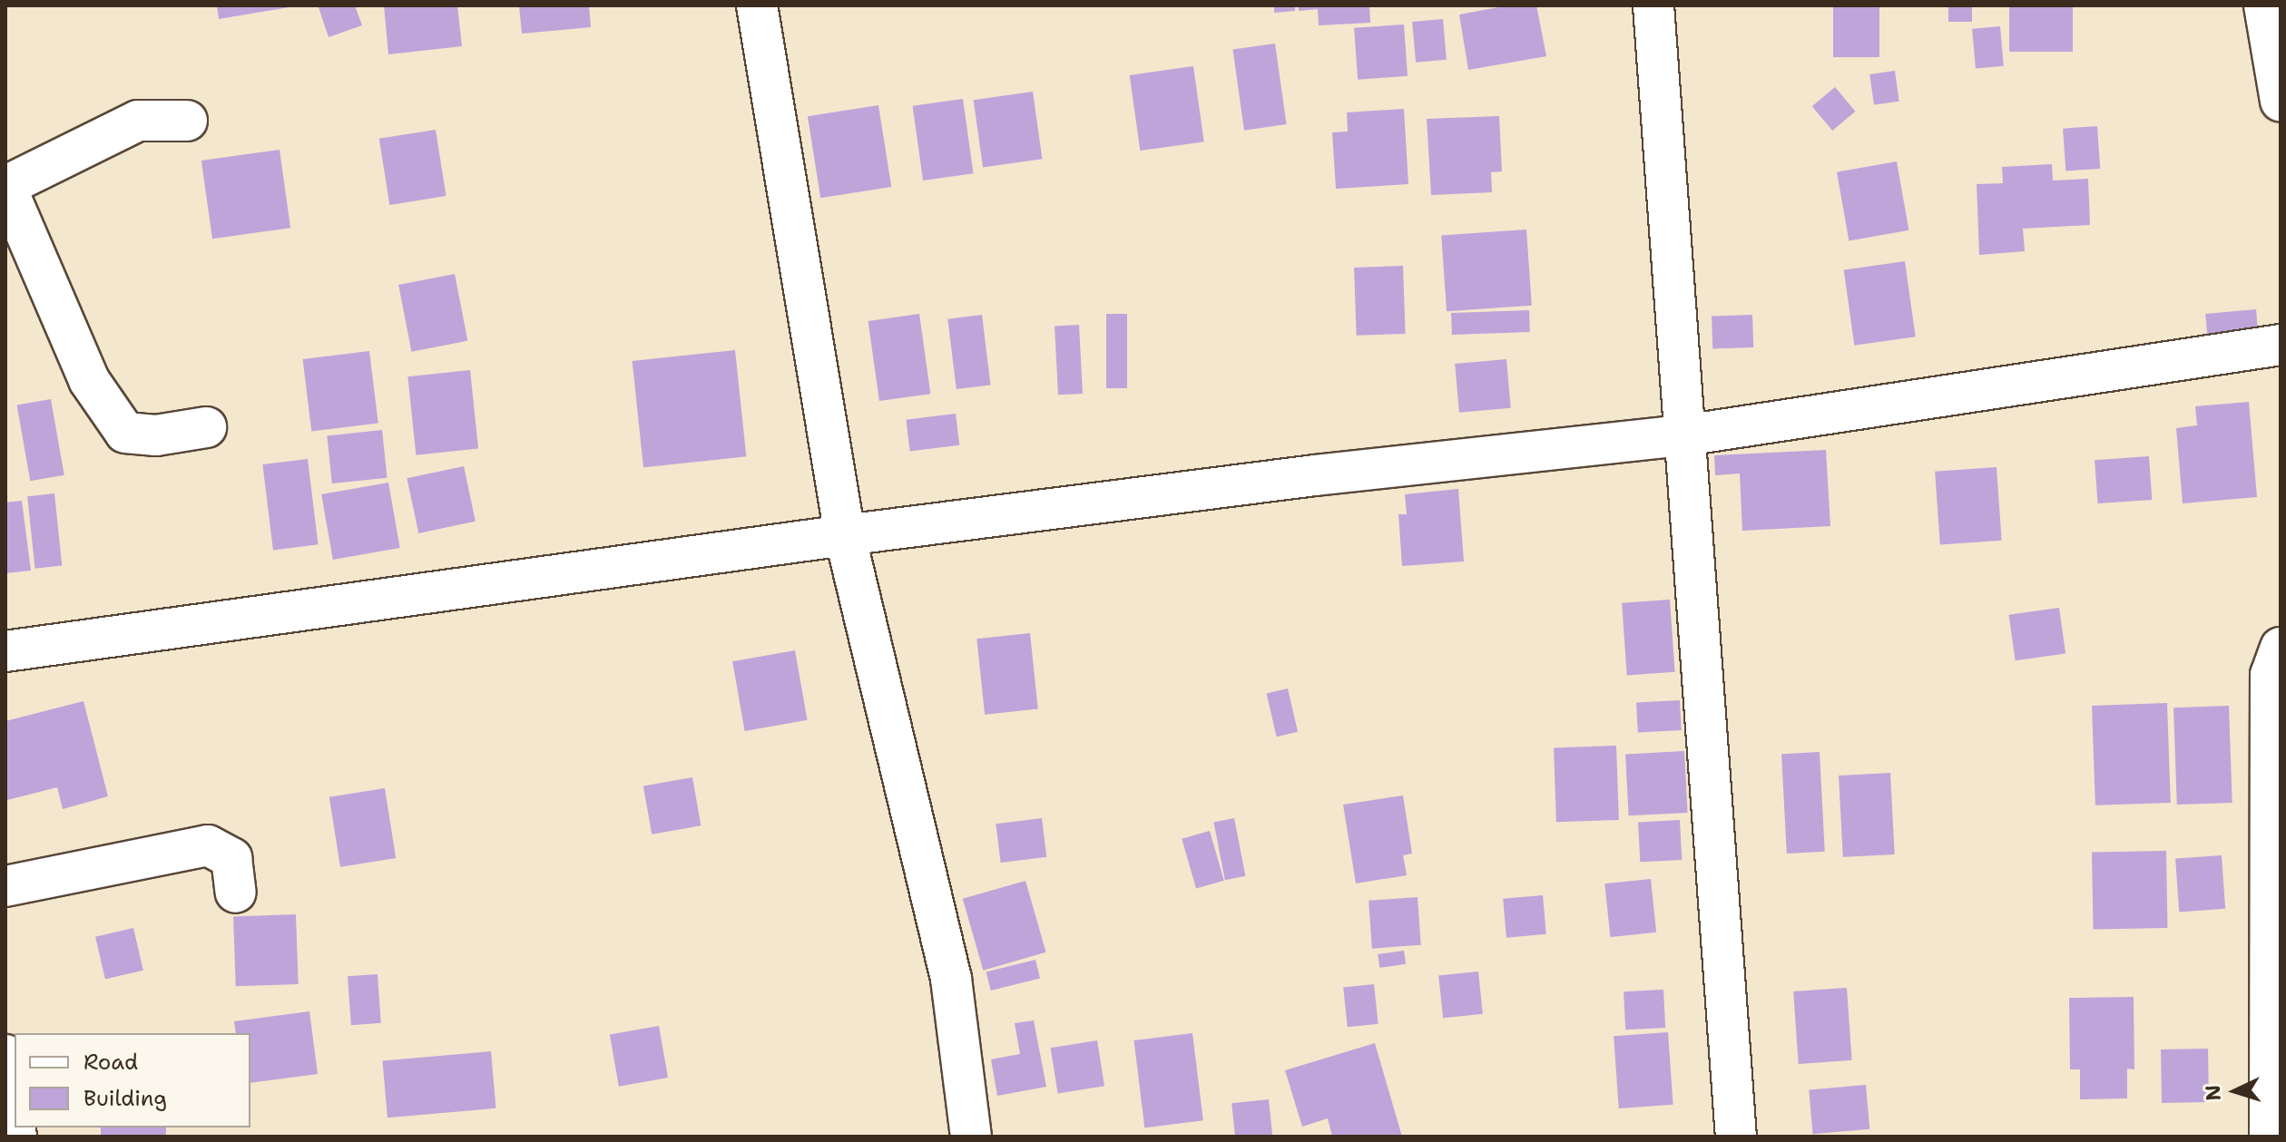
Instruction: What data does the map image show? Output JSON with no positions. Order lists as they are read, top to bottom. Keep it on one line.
{"legend":["Road","Building"],"north":"left"}
